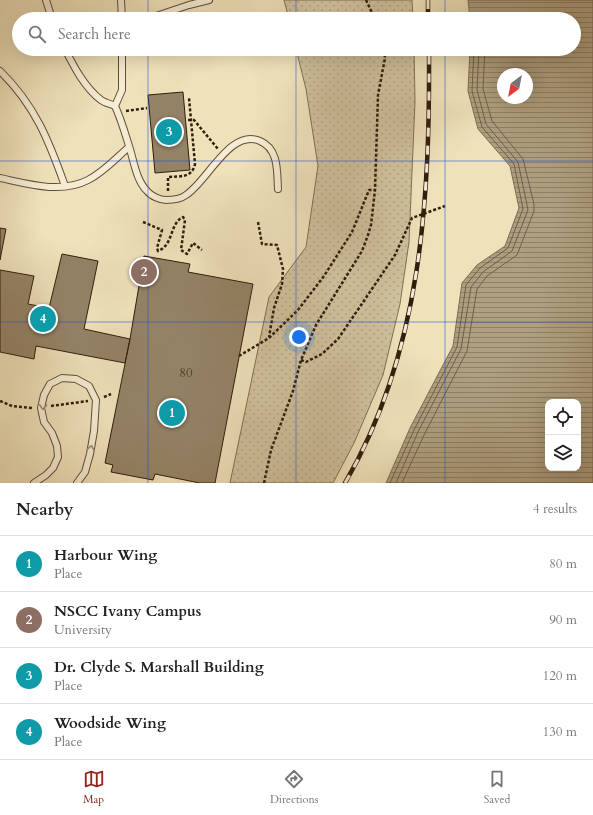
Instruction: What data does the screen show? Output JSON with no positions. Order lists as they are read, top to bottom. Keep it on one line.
{"house_numbers":["80"],"north":"bottom left","page":{"search":"Search here","pins":["3","2","4","1"],"heading":["Nearby","4 results"],"list":[{"mark":"1","name":"Harbour Wing","note":"Place","value":"80 m"},{"mark":"2","name":"NSCC Ivany Campus","note":"University","value":"90 m"},{"mark":"3","name":"Dr. Clyde S. Marshall Building","note":"Place","value":"120 m"},{"mark":"4","name":"Woodside Wing","note":"Place","value":"130 m"}],"nav":["Map","Directions","Saved"]}}
